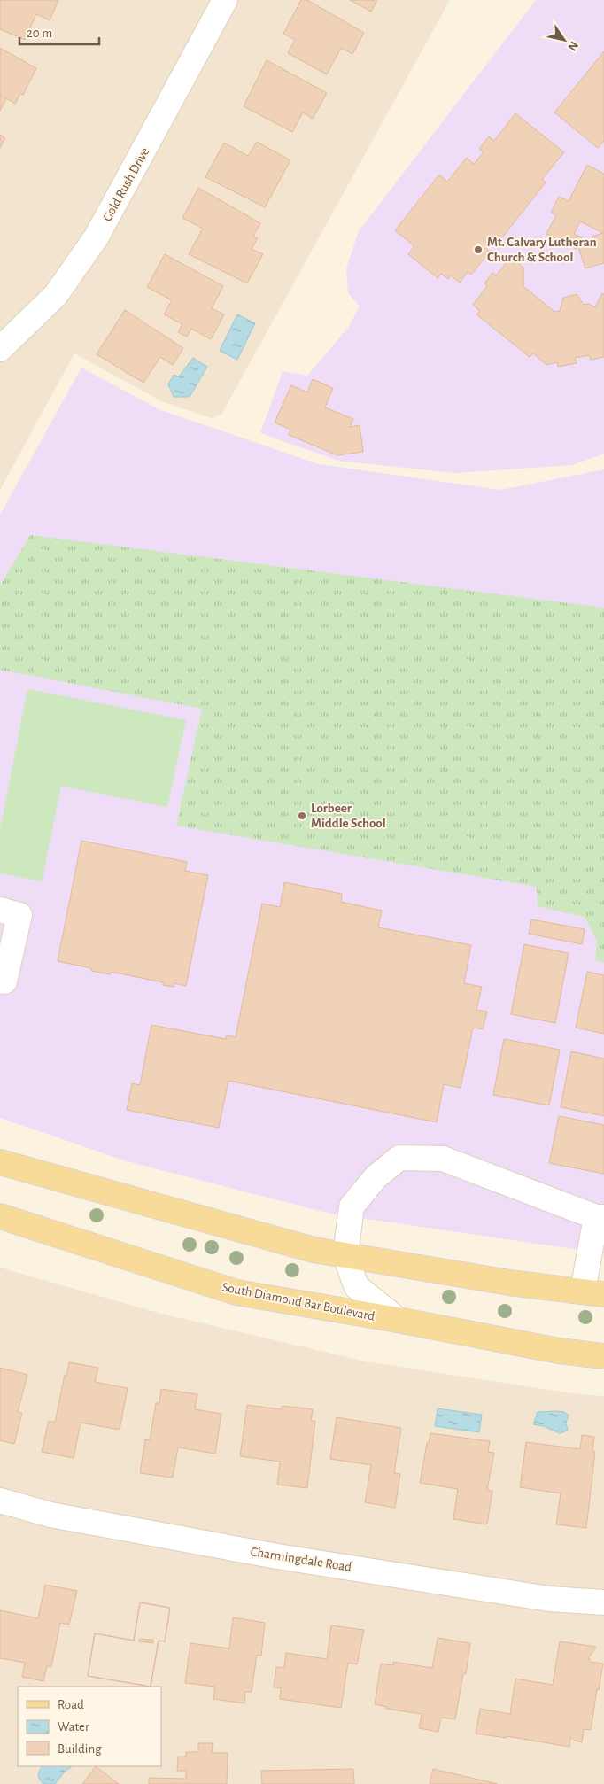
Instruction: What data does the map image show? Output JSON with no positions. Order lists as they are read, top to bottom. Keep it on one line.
{"streets":{"main road":["South Diamond Bar Boulevard"],"street":["Gold Rush Drive","Charmingdale Road"]},"places":["Mt. Calvary Lutheran Church & School","Lorbeer Middle School"],"legend":["Road","Water","Building"],"scale_bar":"20 m","north":"bottom right"}
